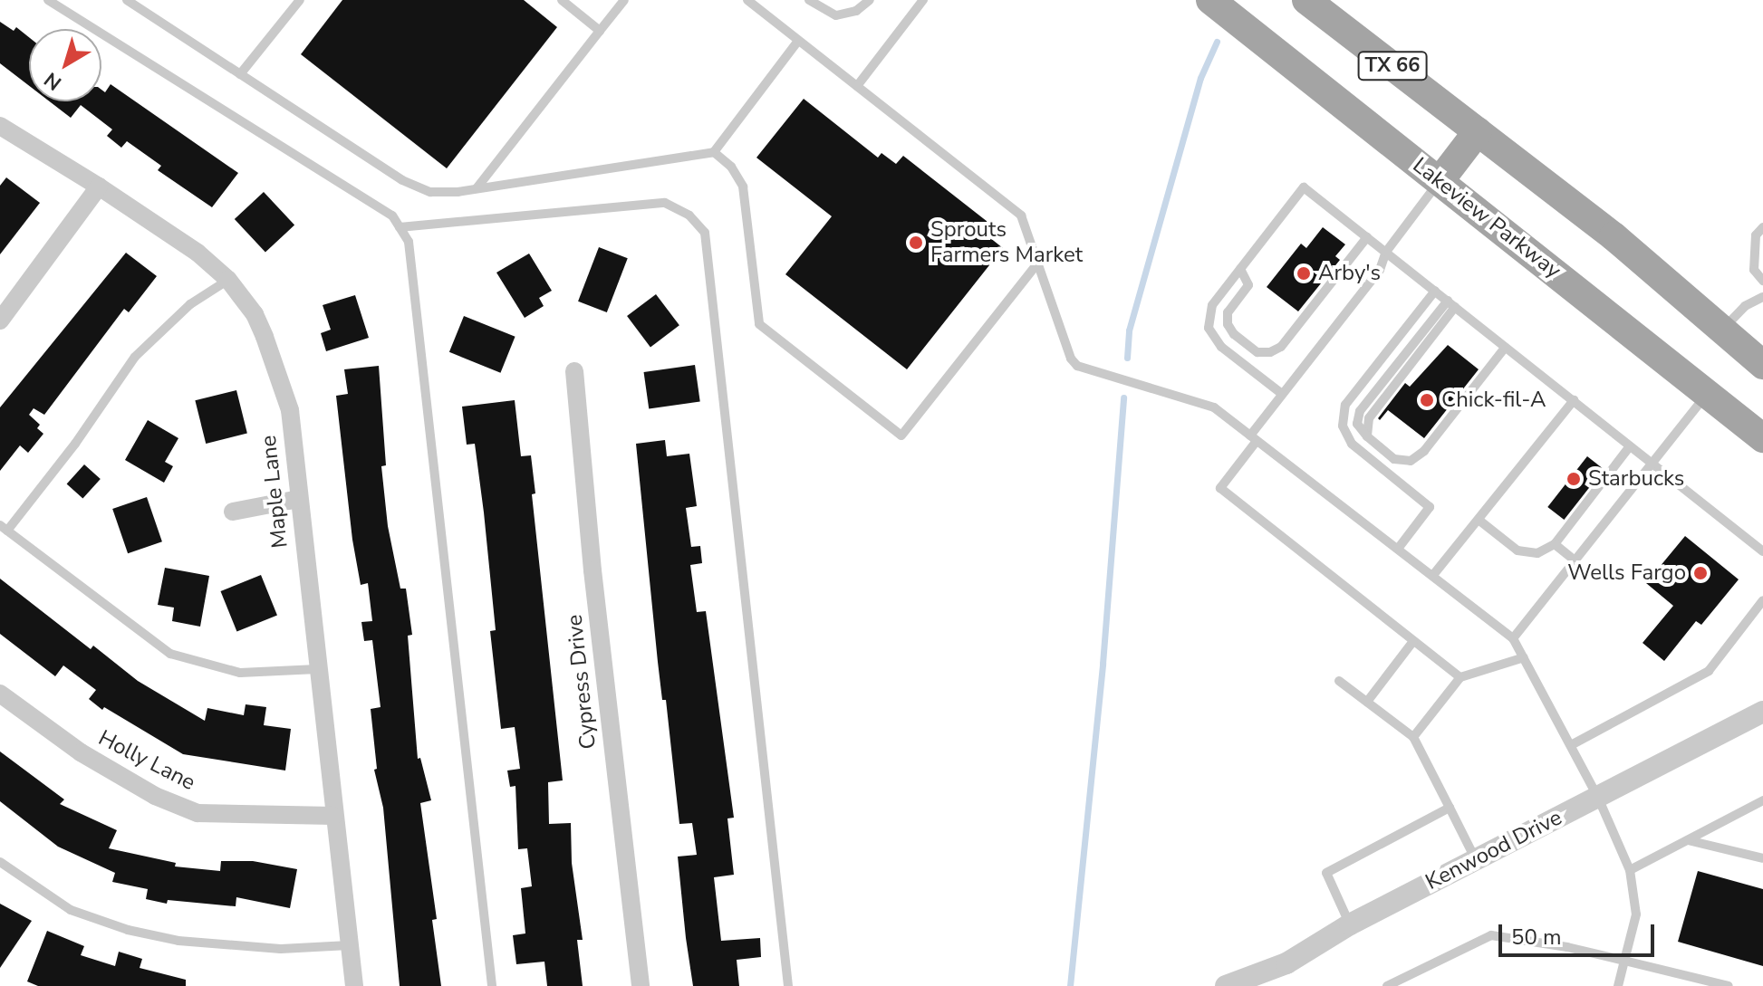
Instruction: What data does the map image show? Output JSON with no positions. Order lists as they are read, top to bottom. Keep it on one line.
{"streets":{"main road":["TX 66","Lakeview Parkway"],"street":["Maple Lane","Cypress Drive","Holly Lane","Kenwood Drive"]},"crossings":[["Maple Lane","Holly Lane"]],"places":["Sprouts Farmers Market","Arby's","Chick-fil-A","Starbucks","Wells Fargo"],"scale_bar":"50 m","north":"bottom left"}
